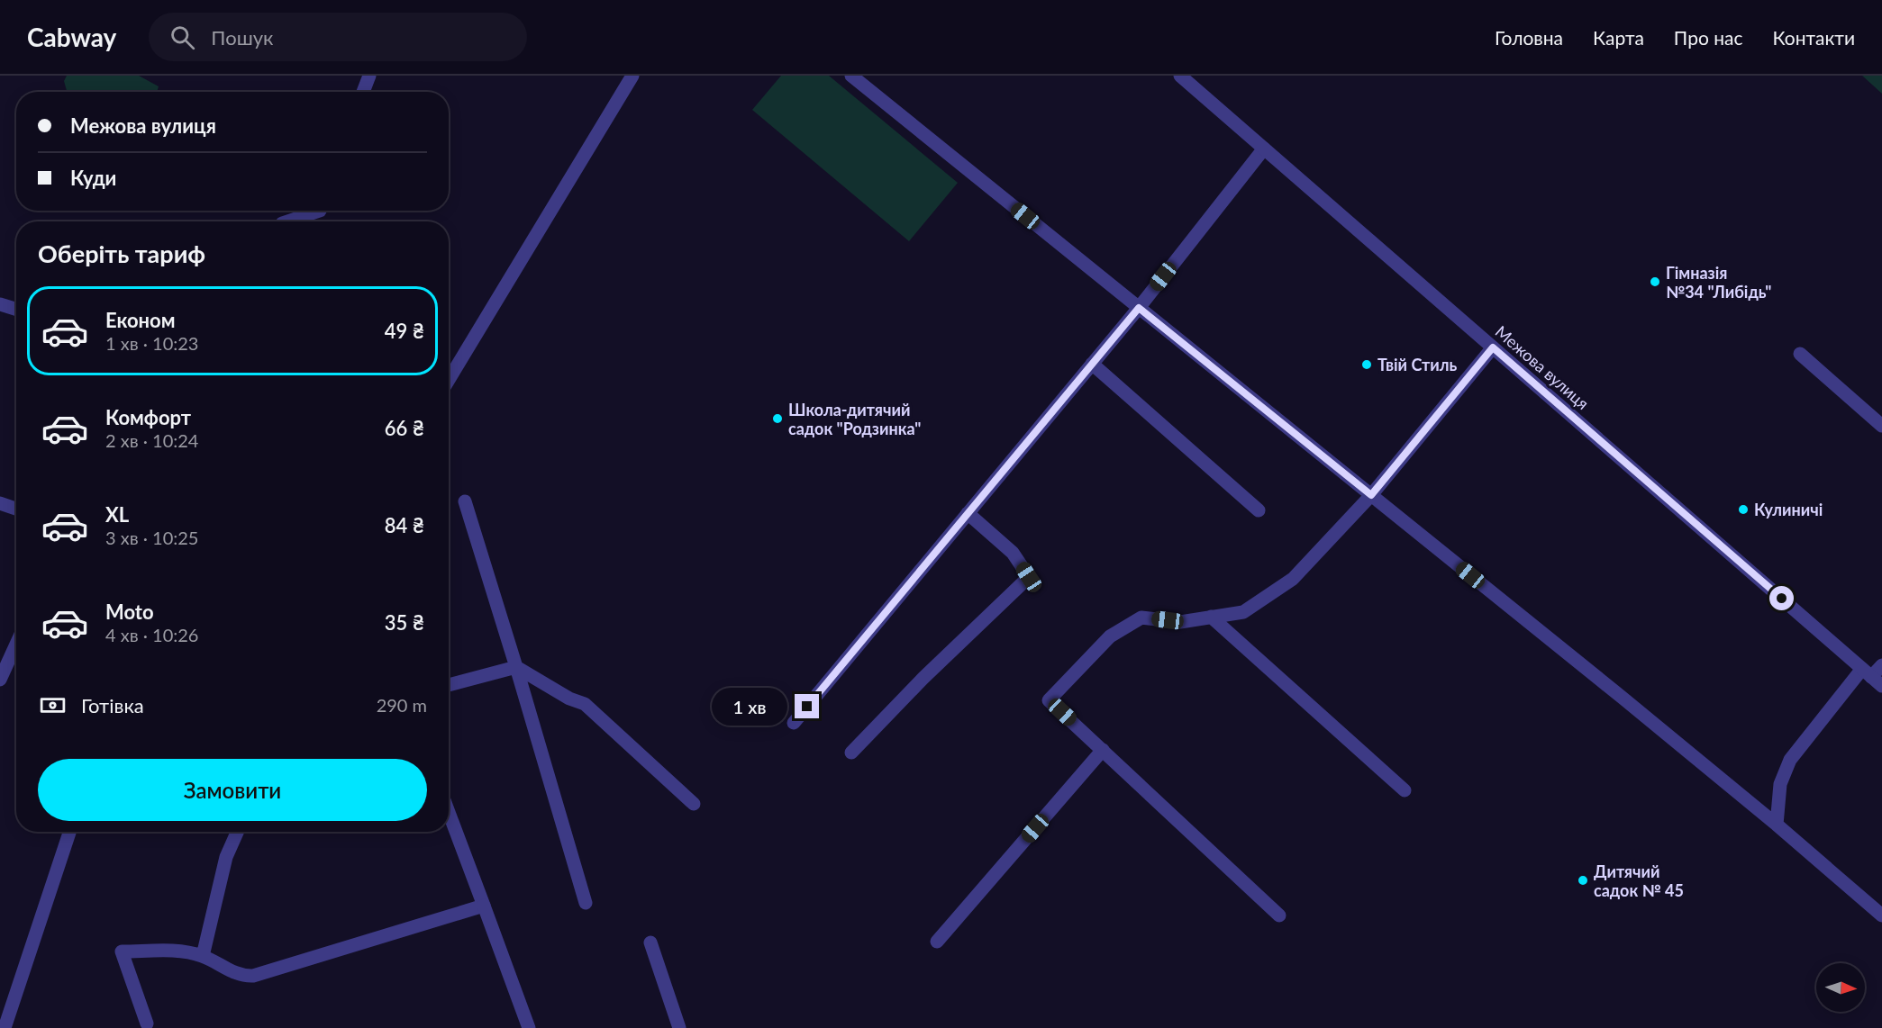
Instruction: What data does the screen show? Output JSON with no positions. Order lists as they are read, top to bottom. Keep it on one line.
{"streets":{"street":["Межова вулиця"]},"places":["Гімназія №34 \"Либідь\"","Твій Стиль","Школа-дитячий садок \"Родзинка\"","Кулиничі","Дитячий садок № 45"],"north":"right","page":{"header":"Cabway","search":"Пошук","nav":["Головна","Карта","Про нас","Контакти"],"banner":["Межова вулиця","Куди"],"heading":"Оберіть тариф","list":[{"name":"Економ","note":"1 хв · 10:23","value":"49 ₴"},{"name":"Комфорт","note":"2 хв · 10:24","value":"66 ₴"},{"name":"XL","note":"3 хв · 10:25","value":"84 ₴"},{"name":"Moto","note":"4 хв · 10:26","value":"35 ₴"}],"pay":["Готівка","290 m"],"bubble":"1 хв","buttons":"Замовити"}}
